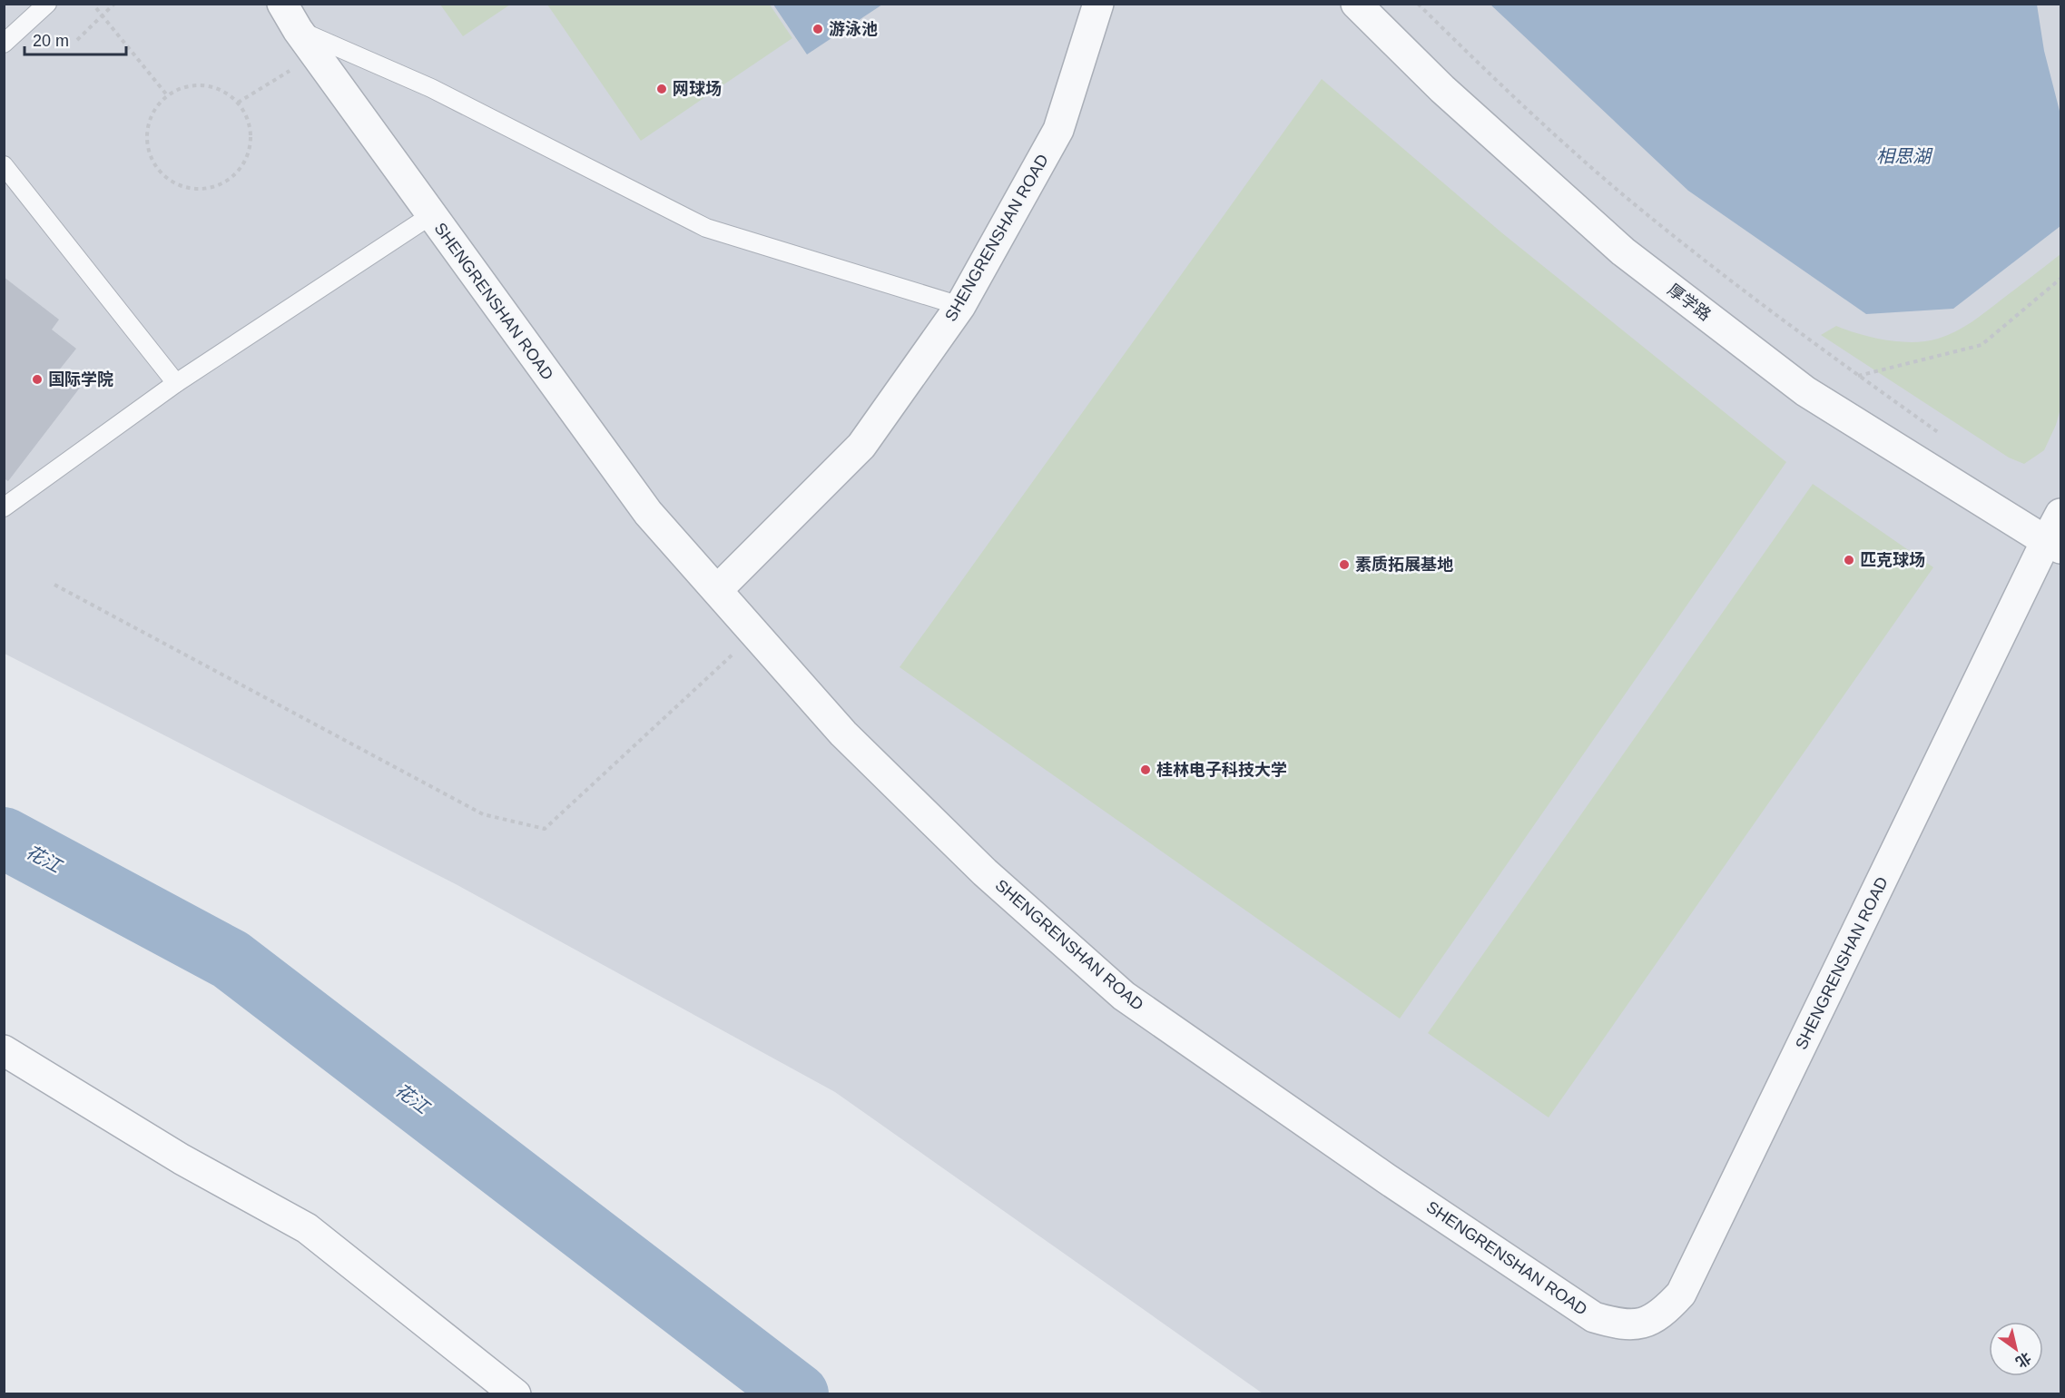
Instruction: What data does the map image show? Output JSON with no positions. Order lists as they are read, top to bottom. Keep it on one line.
{"streets":{"street":["SHENGRENSHAN ROAD","厚学路"]},"crossings":[["SHENGRENSHAN ROAD","厚学路"]],"water":["相思湖","花江"],"places":["游泳池","网球场","国际学院","匹克球场","素质拓展基地","桂林电子科技大学"],"scale_bar":"20 m","north":"bottom right"}
